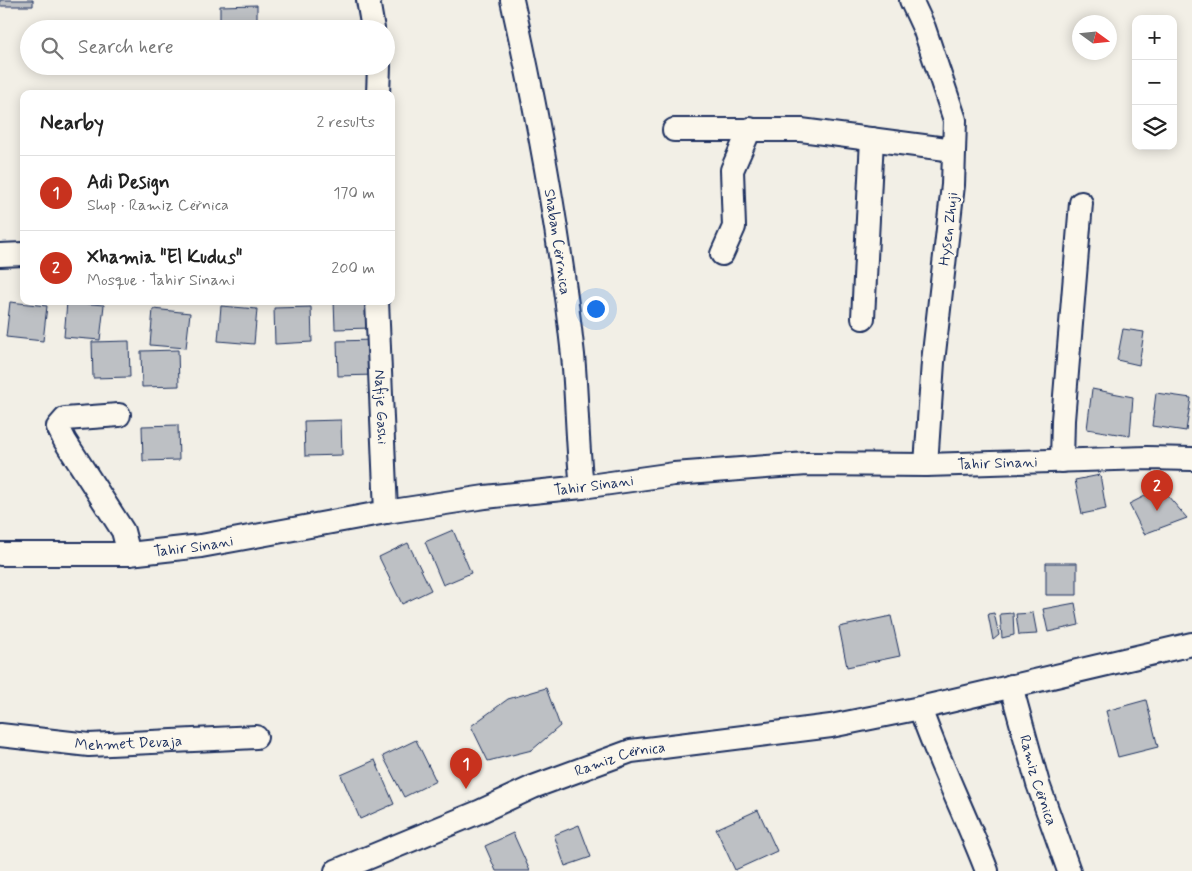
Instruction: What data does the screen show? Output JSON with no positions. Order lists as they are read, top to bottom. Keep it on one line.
{"streets":{"street":["Hysen Zhuji","Shaban Cërrnica","Nafije Gashi","Tahir Sinani","Mehmet Devaja","Ramiz Cërnica"]},"crossings":[["Hysen Zhuji","Tahir Sinani"],["Shaban Cërrnica","Tahir Sinani"],["Nafije Gashi","Tahir Sinani"]],"north":"right","page":{"map_buttons":["+","−"],"search":"Search here","heading":["Nearby","2 results"],"list":[{"mark":"1","name":"Adi Design","note":"Shop · Ramiz Cërnica","value":"170 m"},{"mark":"2","name":"Xhamia \"El Kudus\"","note":"Mosque · Tahir Sinani","value":"200 m"}],"pins":["2","1"]}}
